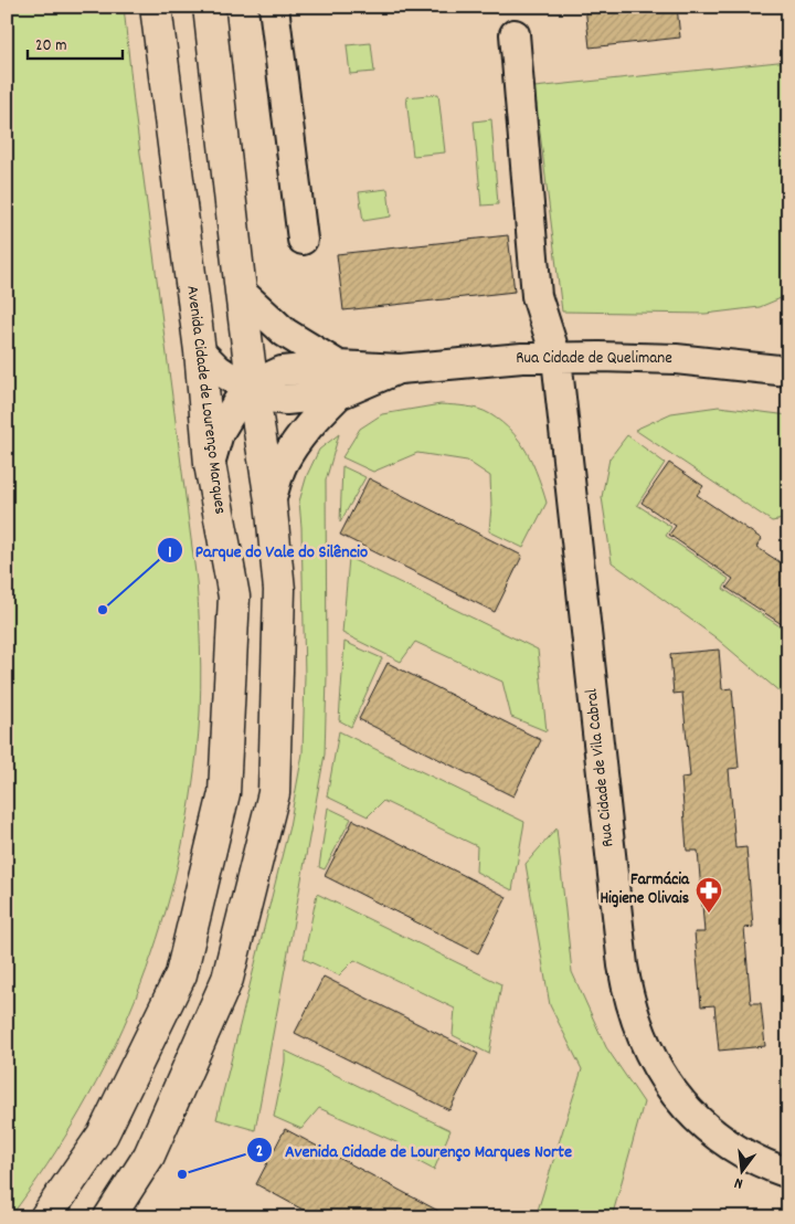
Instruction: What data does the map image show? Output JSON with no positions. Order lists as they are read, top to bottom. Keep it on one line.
{"streets":{"street":["Rua Cidade de Quelimane","Avenida Cidade de Lourenço Marques","Rua Cidade de Vila Cabral"]},"crossings":[["Rua Cidade de Quelimane","Avenida Cidade de Lourenço Marques"],["Rua Cidade de Quelimane","Rua Cidade de Vila Cabral"]],"places":{"other":["Parque do Vale do Silêncio","Avenida Cidade de Lourenço Marques Norte"],"pharmacy":["Farmácia Higiene Olivais"]},"scale_bar":"20 m","north":"bottom"}
